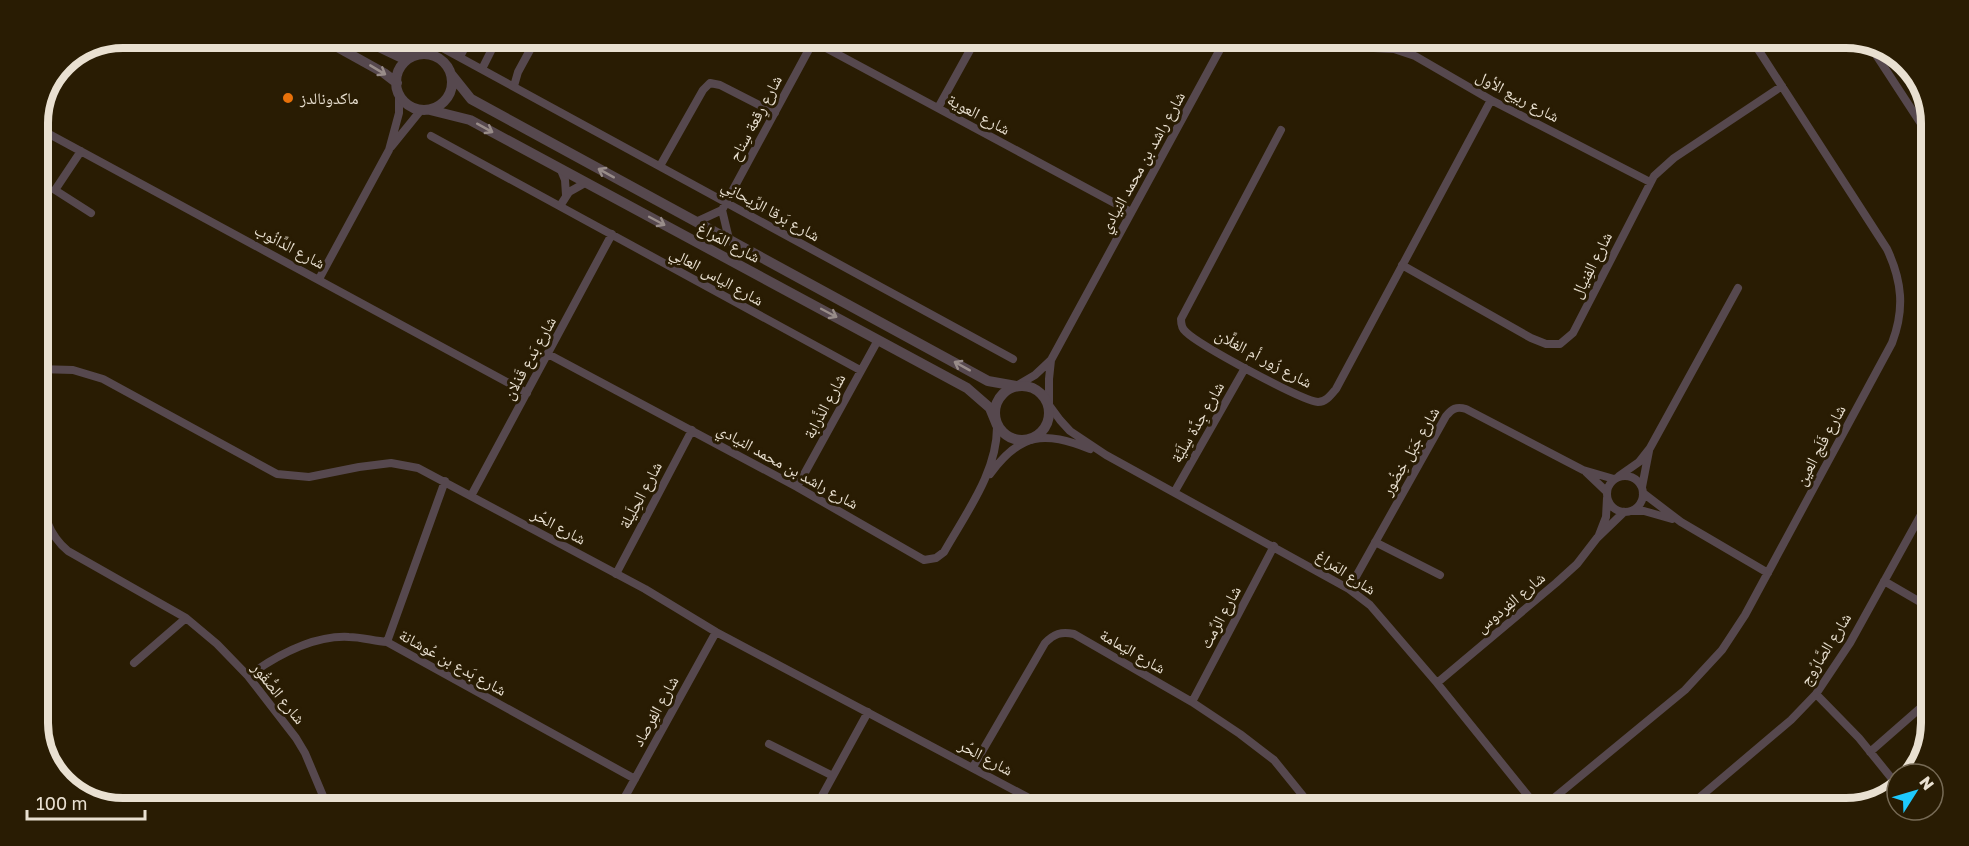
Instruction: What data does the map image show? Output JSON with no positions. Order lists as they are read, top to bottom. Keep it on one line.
{"streets":{"street":["شارع ربيع الأول","شارع العوية","شارع رِقعة سِناح","شارع راشد بن محمد النيادي","شارع بَرقا الرِّيحانِي","شارع المَراغ","شارع الدَّانُوب","شارع الفِنيال","شارع الياس العالِي","شارع بَدع قَذلان","شارع زُور أم الغلَّان","شارع الذَّرابة","شارع جِدَّة سِلَيَّة","شارع فَلَج العين","شارع جَبَل خِضُور","شارع الحِلَيلة","شارع الحُر","شارع الفِردوس","شارع الرِّمث","شارع الصَّارُوج","شارع اليَمامة","شارع بَدع بن عُوشانة","شارع الصُّقُور","شارع الفِرصاد"]},"crossings":[["شارع ربيع الأول","شارع الفِنيال"],["شارع ربيع الأول","شارع زُور أم الغلَّان"],["شارع العوية","شارع راشد بن محمد النيادي"],["شارع رِقعة سِناح","شارع بَرقا الرِّيحانِي"],["شارع راشد بن محمد النيادي","شارع المَراغ"],["شارع راشد بن محمد النيادي","شارع بَدع قَذلان"],["شارع راشد بن محمد النيادي","شارع الذَّرابة"],["شارع راشد بن محمد النيادي","شارع الحِلَيلة"],["شارع المَراغ","شارع الذَّرابة"],["شارع المَراغ","شارع جِدَّة سِلَيَّة"],["شارع المَراغ","شارع جَبَل خِضُور"],["شارع المَراغ","شارع الفِردوس"],["شارع المَراغ","شارع الرِّمث"],["شارع الدَّانُوب","شارع بَدع قَذلان"],["شارع الفِنيال","شارع زُور أم الغلَّان"],["شارع الفِنيال","شارع فَلَج العين"],["شارع الياس العالِي","شارع بَدع قَذلان"],["شارع الياس العالِي","شارع الذَّرابة"],["شارع بَدع قَذلان","شارع الحُر"],["شارع زُور أم الغلَّان","شارع جِدَّة سِلَيَّة"],["شارع جَبَل خِضُور","شارع الفِردوس"],["شارع الحِلَيلة","شارع الحُر"],["شارع الحُر","شارع اليَمامة"],["شارع الحُر","شارع الفِرصاد"],["شارع الرِّمث","شارع اليَمامة"],["شارع بَدع بن عُوشانة","شارع الصُّقُور"],["شارع بَدع بن عُوشانة","شارع الفِرصاد"]],"places":["ماكدونالدز"],"scale_bar":"100 m","north":"top right"}
